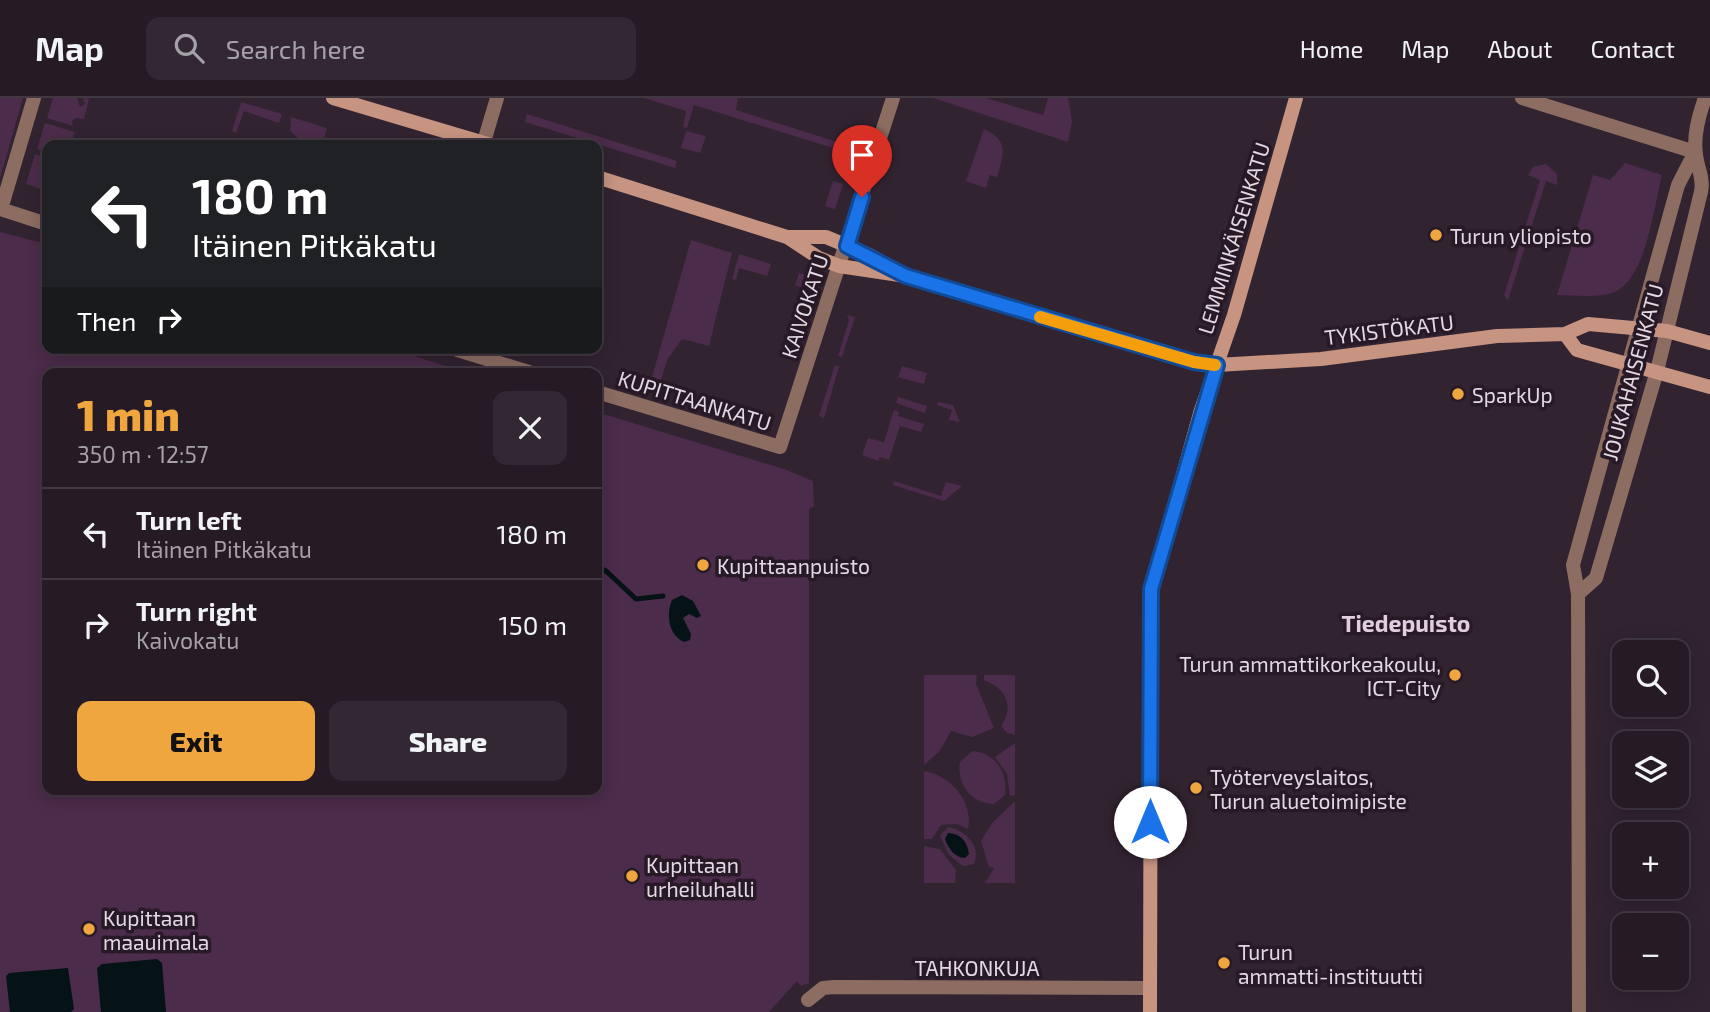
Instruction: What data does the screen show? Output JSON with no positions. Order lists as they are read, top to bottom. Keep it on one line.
{"streets":{"main road":["LEMMINKÄISENKATU","TYKISTÖKATU"],"street":["KAIVOKATU","JOUKAHAISENKATU","KUPITTAANKATU","TAHKONKUJA"]},"crossings":[["LEMMINKÄISENKATU","TYKISTÖKATU"],["LEMMINKÄISENKATU","TAHKONKUJA"],["KAIVOKATU","KUPITTAANKATU"],["TYKISTÖKATU","JOUKAHAISENKATU"]],"districts":["Tiedepuisto"],"places":["Turun yliopisto","SparkUp","Kupittaanpuisto","Turun ammattikorkeakoulu, ICT-City","Työterveyslaitos, Turun aluetoimipiste","Kupittaan urheiluhalli","Kupittaan maauimala","Turun ammatti-instituutti"],"page":{"header":"Map","search":"Search here","nav":["Home","Map","About","Contact"],"turn":["180 m","Itäinen Pitkäkatu"],"then":"Then","heading":["1 min","350 m · 12:57"],"list":[{"name":"Turn left","note":"Itäinen Pitkäkatu","value":"180 m"},{"name":"Turn right","note":"Kaivokatu","value":"150 m"}],"map_buttons":["+","−"],"buttons":["Exit","Share"]}}
